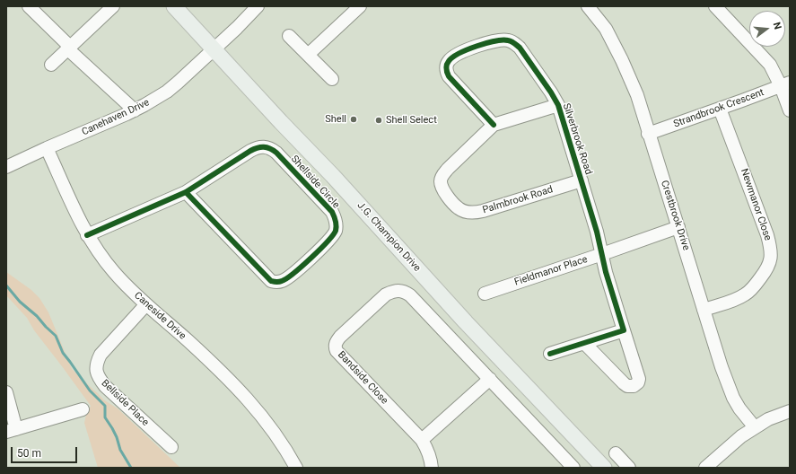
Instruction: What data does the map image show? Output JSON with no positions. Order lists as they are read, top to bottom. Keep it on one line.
{"streets":{"main road":["J.G. Champion Drive"],"street":["Strandbrook Crescent","Canehaven Drive","Silverbrook Road","Shellside Circle","Palmbrook Road","Newmanor Close","Crestbrook Drive","Fieldmanor Place","Caneside Drive","Bandside Close","Bellside Place"]},"crossings":[["Strandbrook Crescent","Newmanor Close"],["Strandbrook Crescent","Crestbrook Drive"],["Canehaven Drive","J.G. Champion Drive"],["Canehaven Drive","Caneside Drive"],["Silverbrook Road","Palmbrook Road"],["Silverbrook Road","Fieldmanor Place"],["Shellside Circle","Caneside Drive"],["Newmanor Close","Crestbrook Drive"],["Crestbrook Drive","Fieldmanor Place"],["Caneside Drive","Bellside Place"]],"places":["Shell","Shell Select"],"scale_bar":"50 m","north":"right"}
